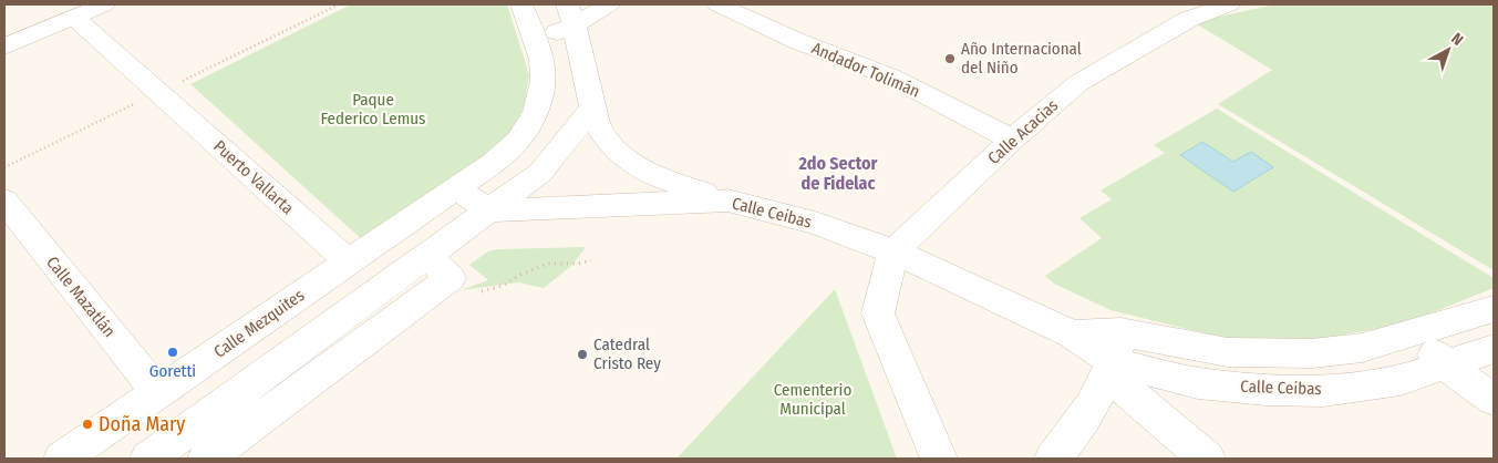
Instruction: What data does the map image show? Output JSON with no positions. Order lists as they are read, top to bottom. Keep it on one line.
{"streets":{"street":["Andador Tolimán","Calle Acacias","Puerto Vallarta","Calle Ceibas","Calle Mazatlán","Calle Mezquites"]},"crossings":[["Andador Tolimán","Calle Acacias"],["Calle Acacias","Calle Ceibas"],["Puerto Vallarta","Calle Mezquites"],["Calle Mazatlán","Calle Mezquites"]],"districts":["2do Sector de Fidelac"],"parks":["Paque Federico Lemus","Cementerio Municipal"],"places":["Año Internacional del Niño","Goretti","Catedral Cristo Rey","Doña Mary"],"north":"top right"}
